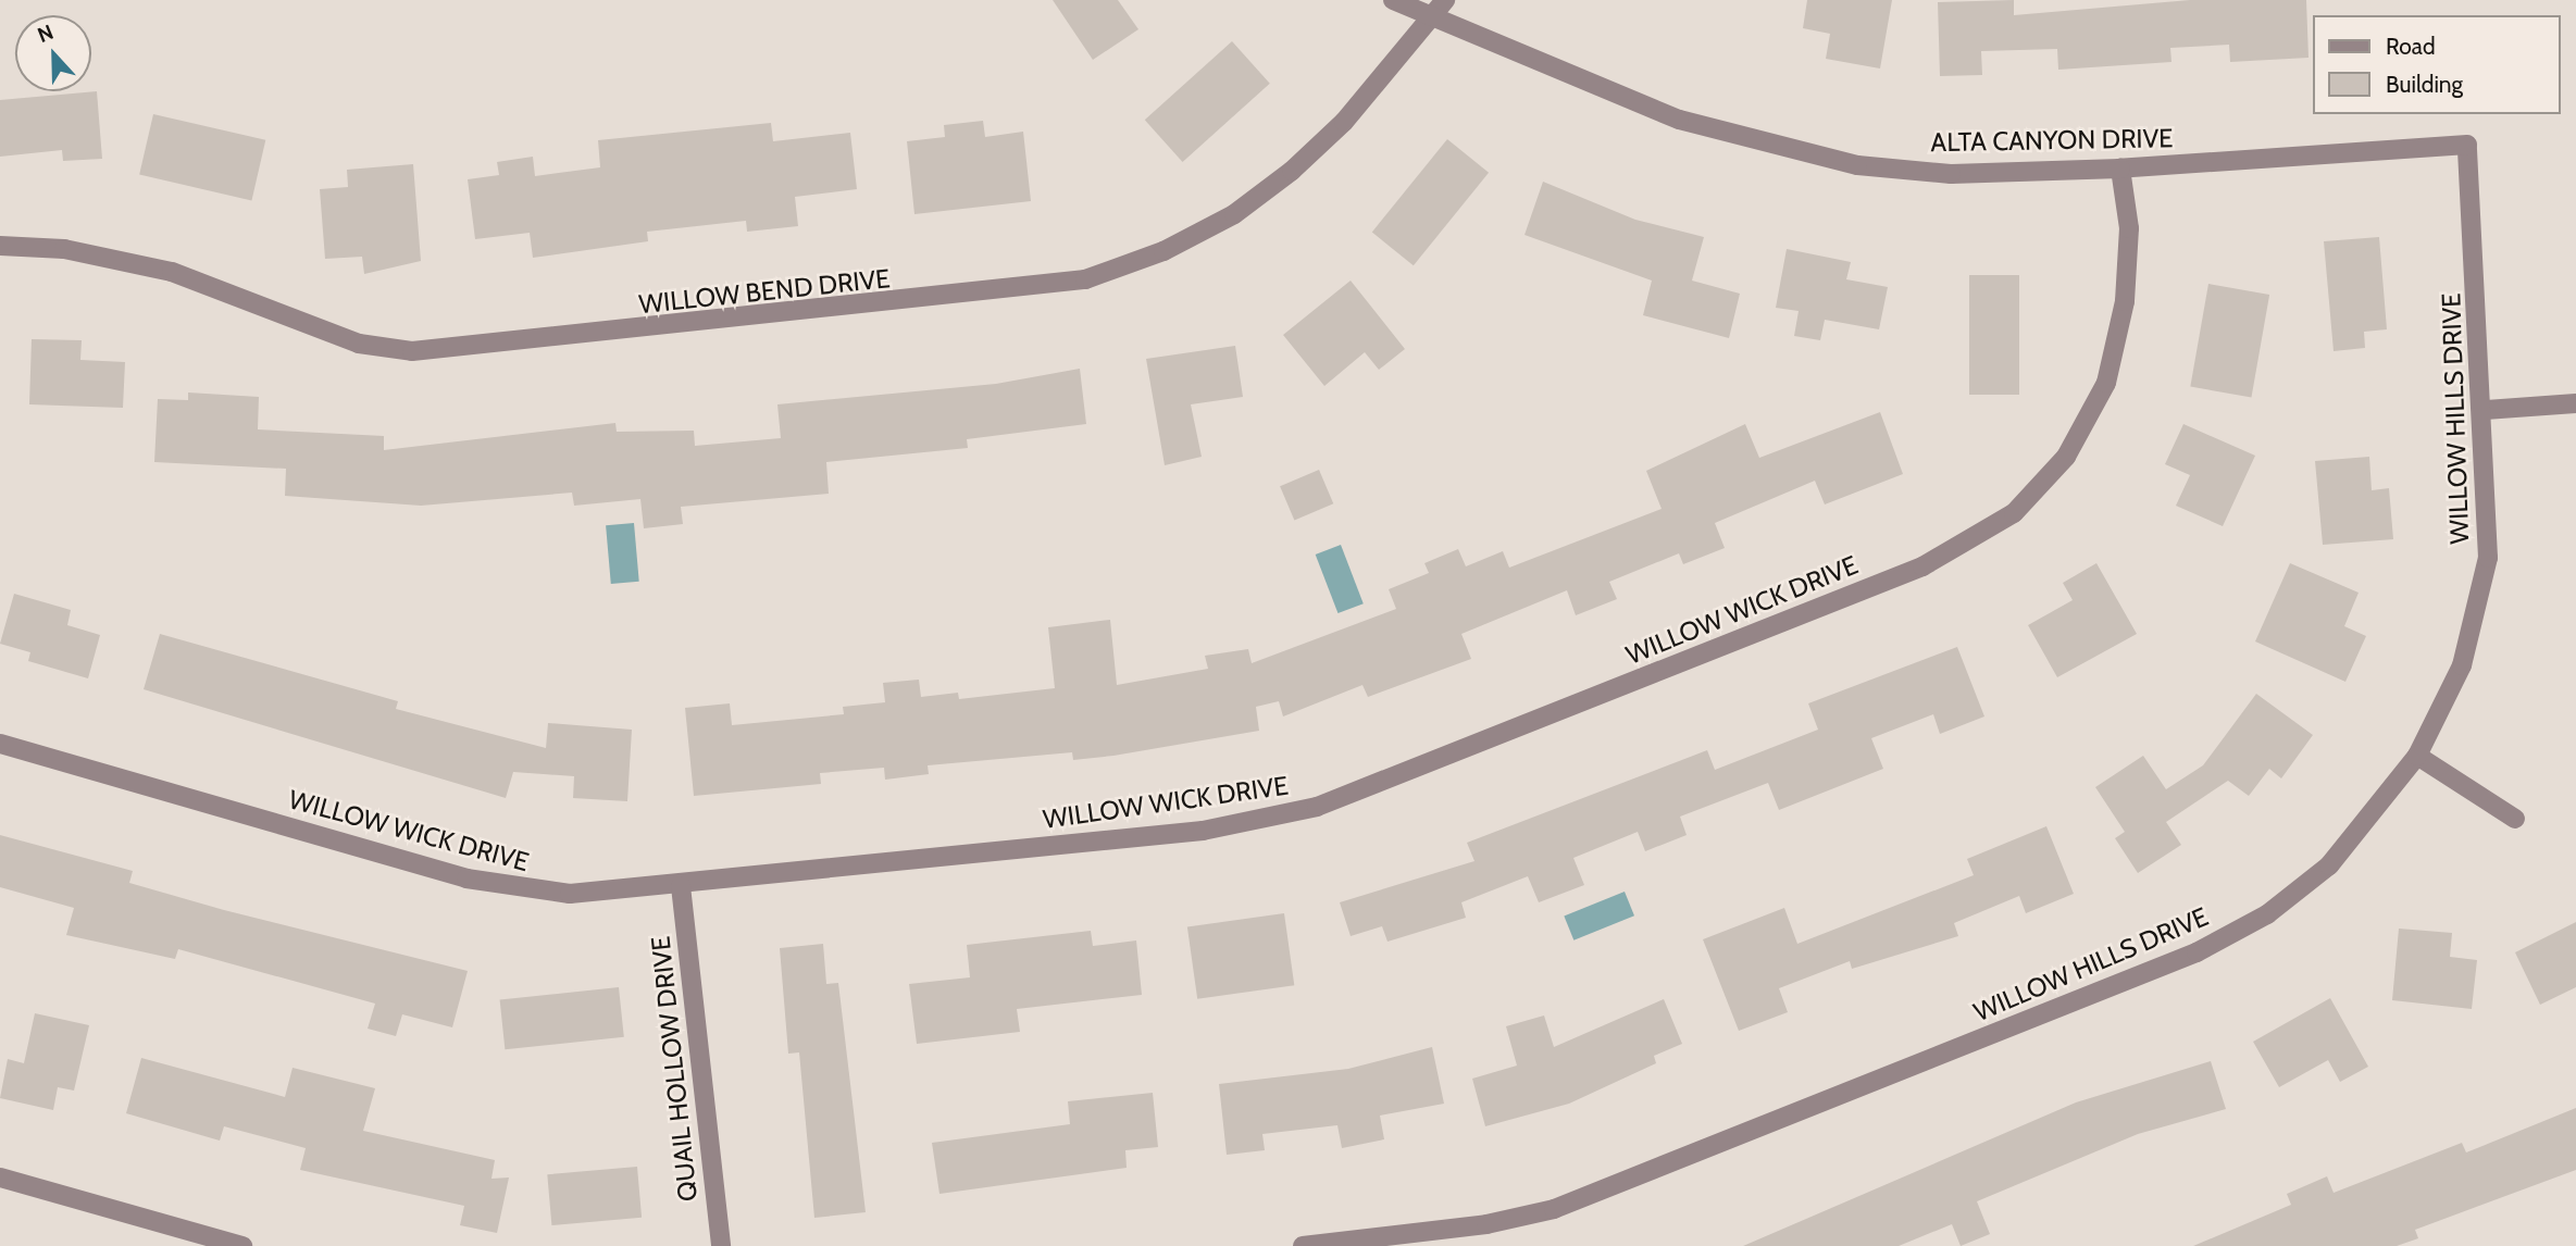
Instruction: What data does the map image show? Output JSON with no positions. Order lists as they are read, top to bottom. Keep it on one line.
{"streets":{"street":["ALTA CANYON DRIVE","WILLOW BEND DRIVE","WILLOW HILLS DRIVE","WILLOW WICK DRIVE","QUAIL HOLLOW DRIVE"]},"crossings":[["ALTA CANYON DRIVE","WILLOW BEND DRIVE"],["ALTA CANYON DRIVE","WILLOW HILLS DRIVE"],["ALTA CANYON DRIVE","WILLOW WICK DRIVE"],["WILLOW WICK DRIVE","QUAIL HOLLOW DRIVE"]],"legend":["Road","Building"],"north":"top"}
